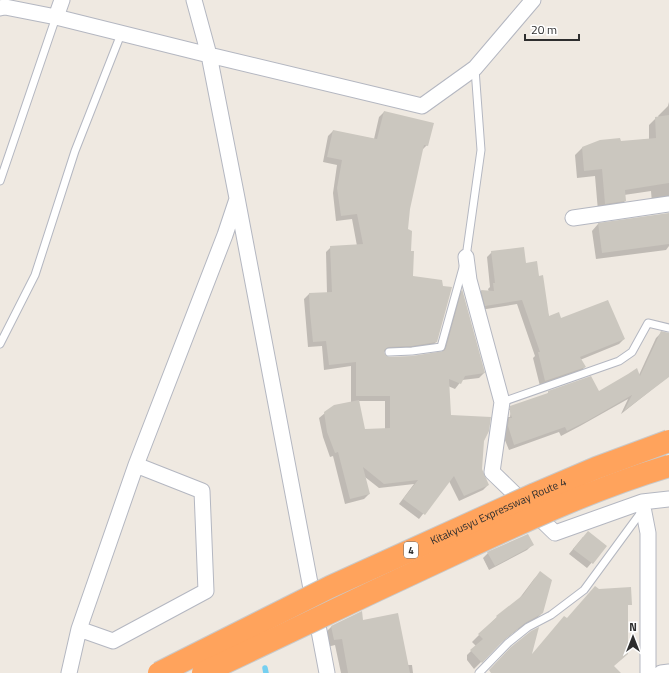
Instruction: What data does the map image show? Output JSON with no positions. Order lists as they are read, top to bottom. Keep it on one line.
{"streets":{"highway":["Kitakyusyu Expressway Route 4","4"]},"scale_bar":"20 m","north":"top"}
